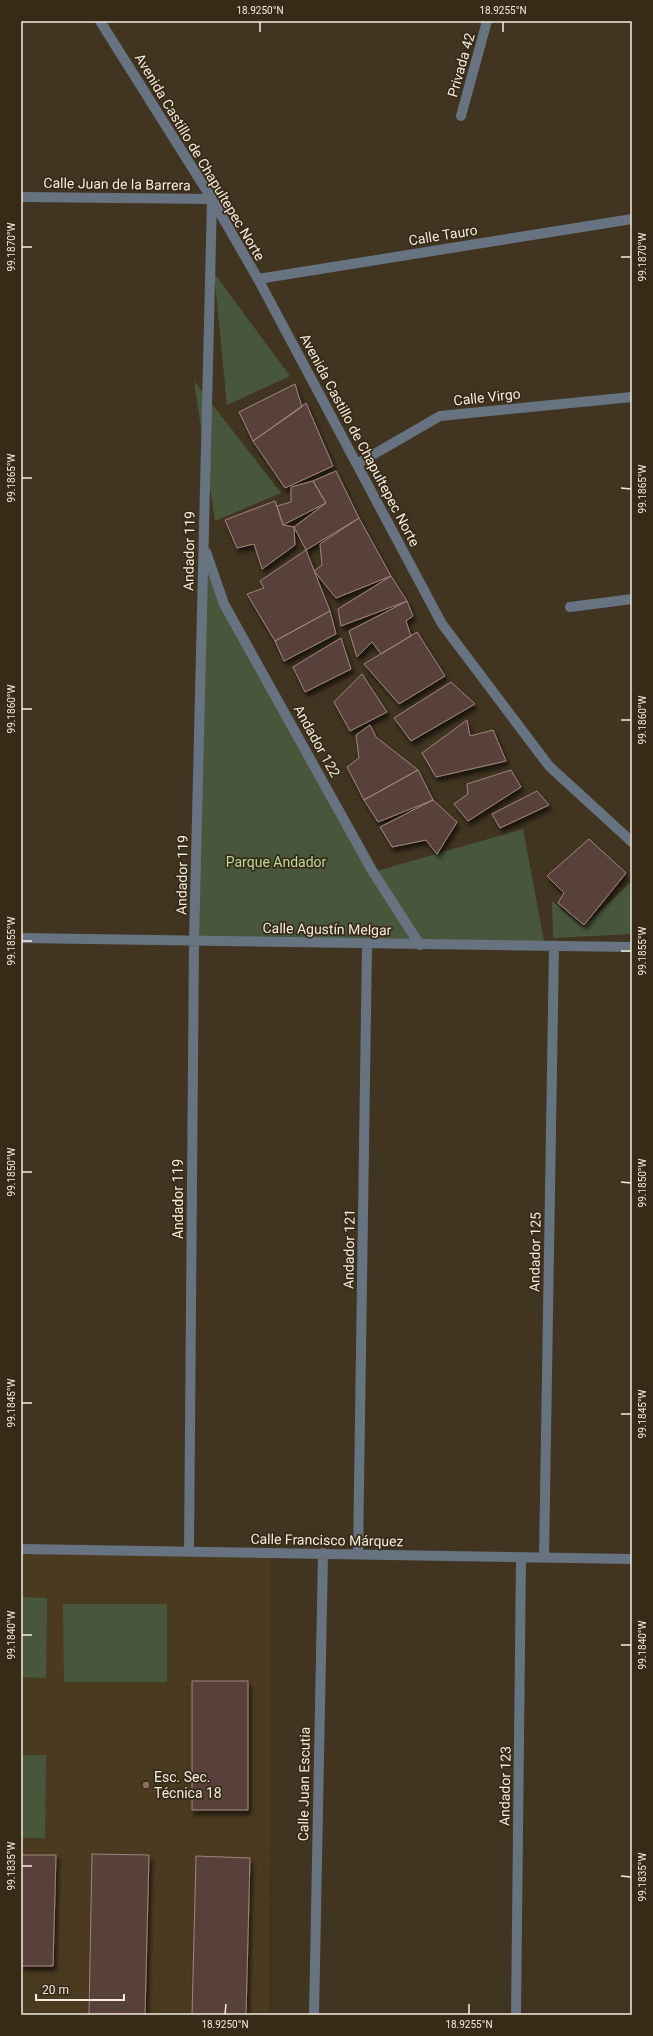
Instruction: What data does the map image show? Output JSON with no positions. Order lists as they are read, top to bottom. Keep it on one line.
{"streets":{"street":["Privada 42","Avenida Castillo de Chapultepec Norte","Calle Juan de la Barrera","Calle Tauro","Calle Virgo","Andador 119","Andador 122","Calle Agustín Melgar","Andador 121","Andador 125","Calle Francisco Márquez","Calle Juan Escutia","Andador 123"]},"crossings":[["Avenida Castillo de Chapultepec Norte","Calle Juan de la Barrera"],["Avenida Castillo de Chapultepec Norte","Calle Tauro"],["Avenida Castillo de Chapultepec Norte","Calle Virgo"],["Avenida Castillo de Chapultepec Norte","Andador 119"],["Calle Juan de la Barrera","Andador 119"],["Andador 119","Andador 122"],["Andador 119","Calle Agustín Melgar"],["Andador 119","Calle Francisco Márquez"],["Andador 122","Calle Agustín Melgar"],["Calle Agustín Melgar","Andador 121"],["Calle Agustín Melgar","Andador 125"],["Andador 121","Calle Francisco Márquez"],["Andador 125","Calle Francisco Márquez"],["Calle Francisco Márquez","Calle Juan Escutia"],["Calle Francisco Márquez","Andador 123"]],"parks":["Parque Andador"],"places":["Esc. Sec. Técnica 18"],"scale_bar":"20 m","coordinates":["18.9250°N","18.9255°N","99.1870°W","99.1865°W","99.1860°W","99.1855°W","99.1850°W","99.1845°W","99.1840°W","99.1835°W"]}
